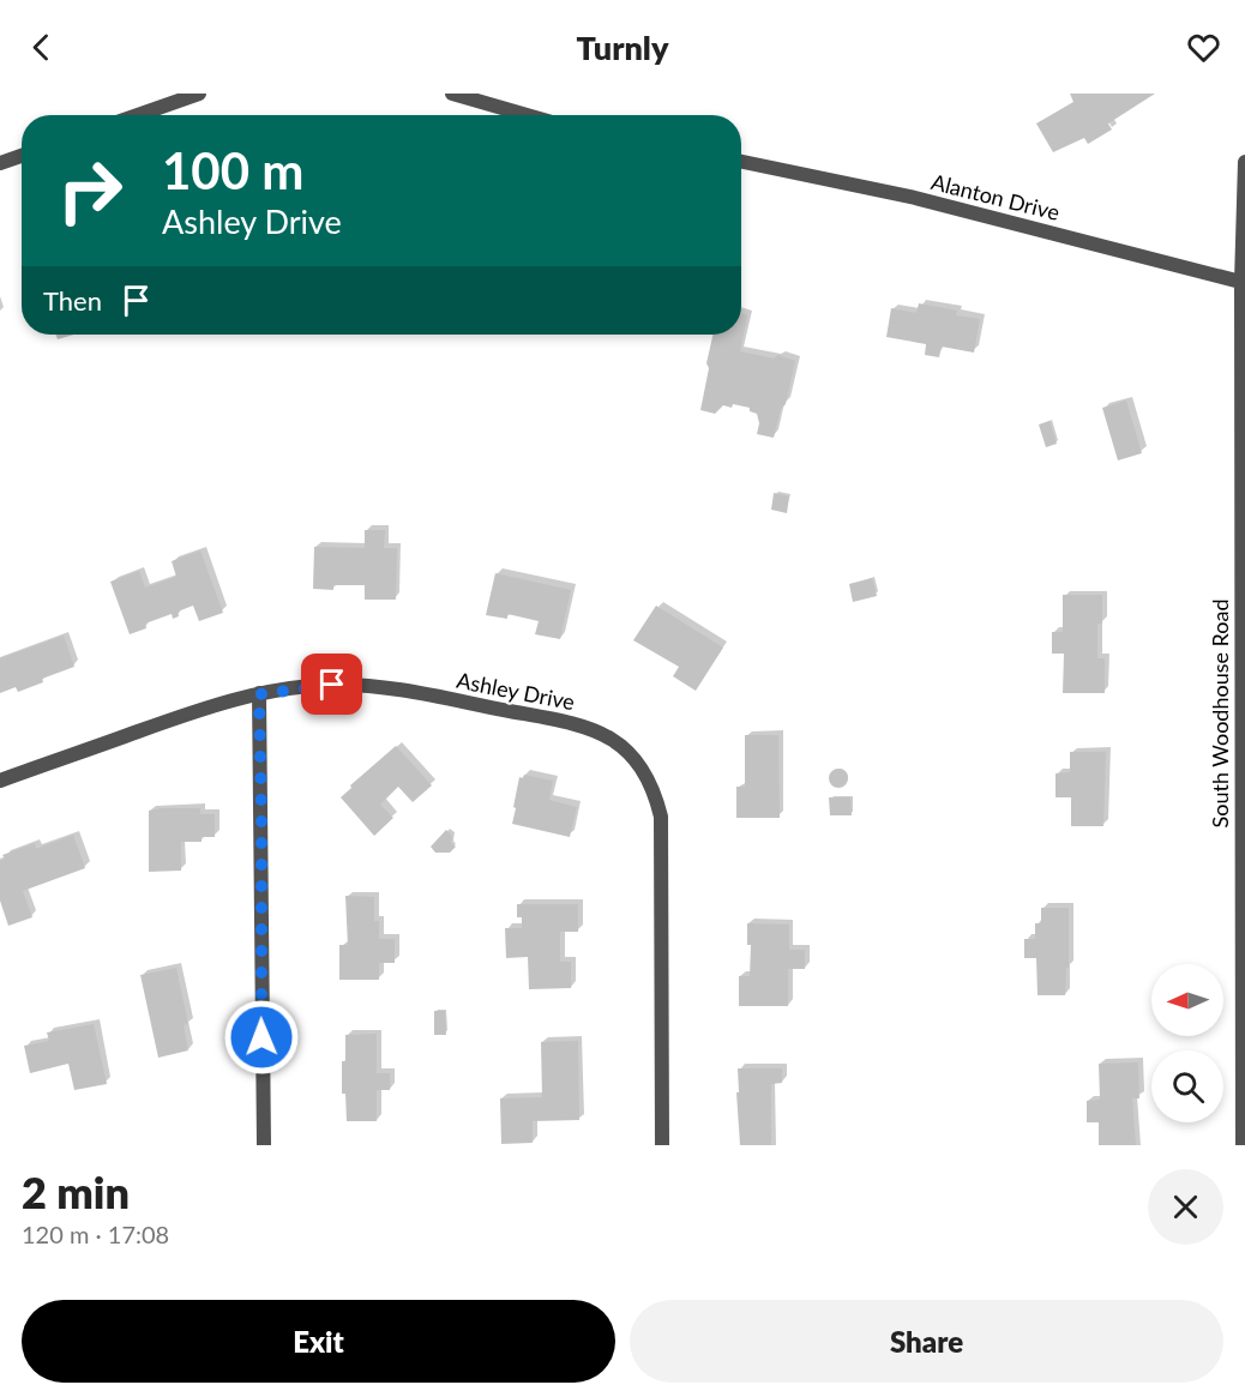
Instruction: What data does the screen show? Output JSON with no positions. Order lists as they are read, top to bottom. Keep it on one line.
{"streets":{"street":["Alanton Drive","Ashley Drive","South Woodhouse Road"]},"crossings":[["Alanton Drive","South Woodhouse Road"]],"north":"left","page":{"header":"Turnly","turn":["100 m","Ashley Drive"],"then":"Then","heading":["2 min","120 m · 17:08"],"buttons":["Exit","Share"]}}
